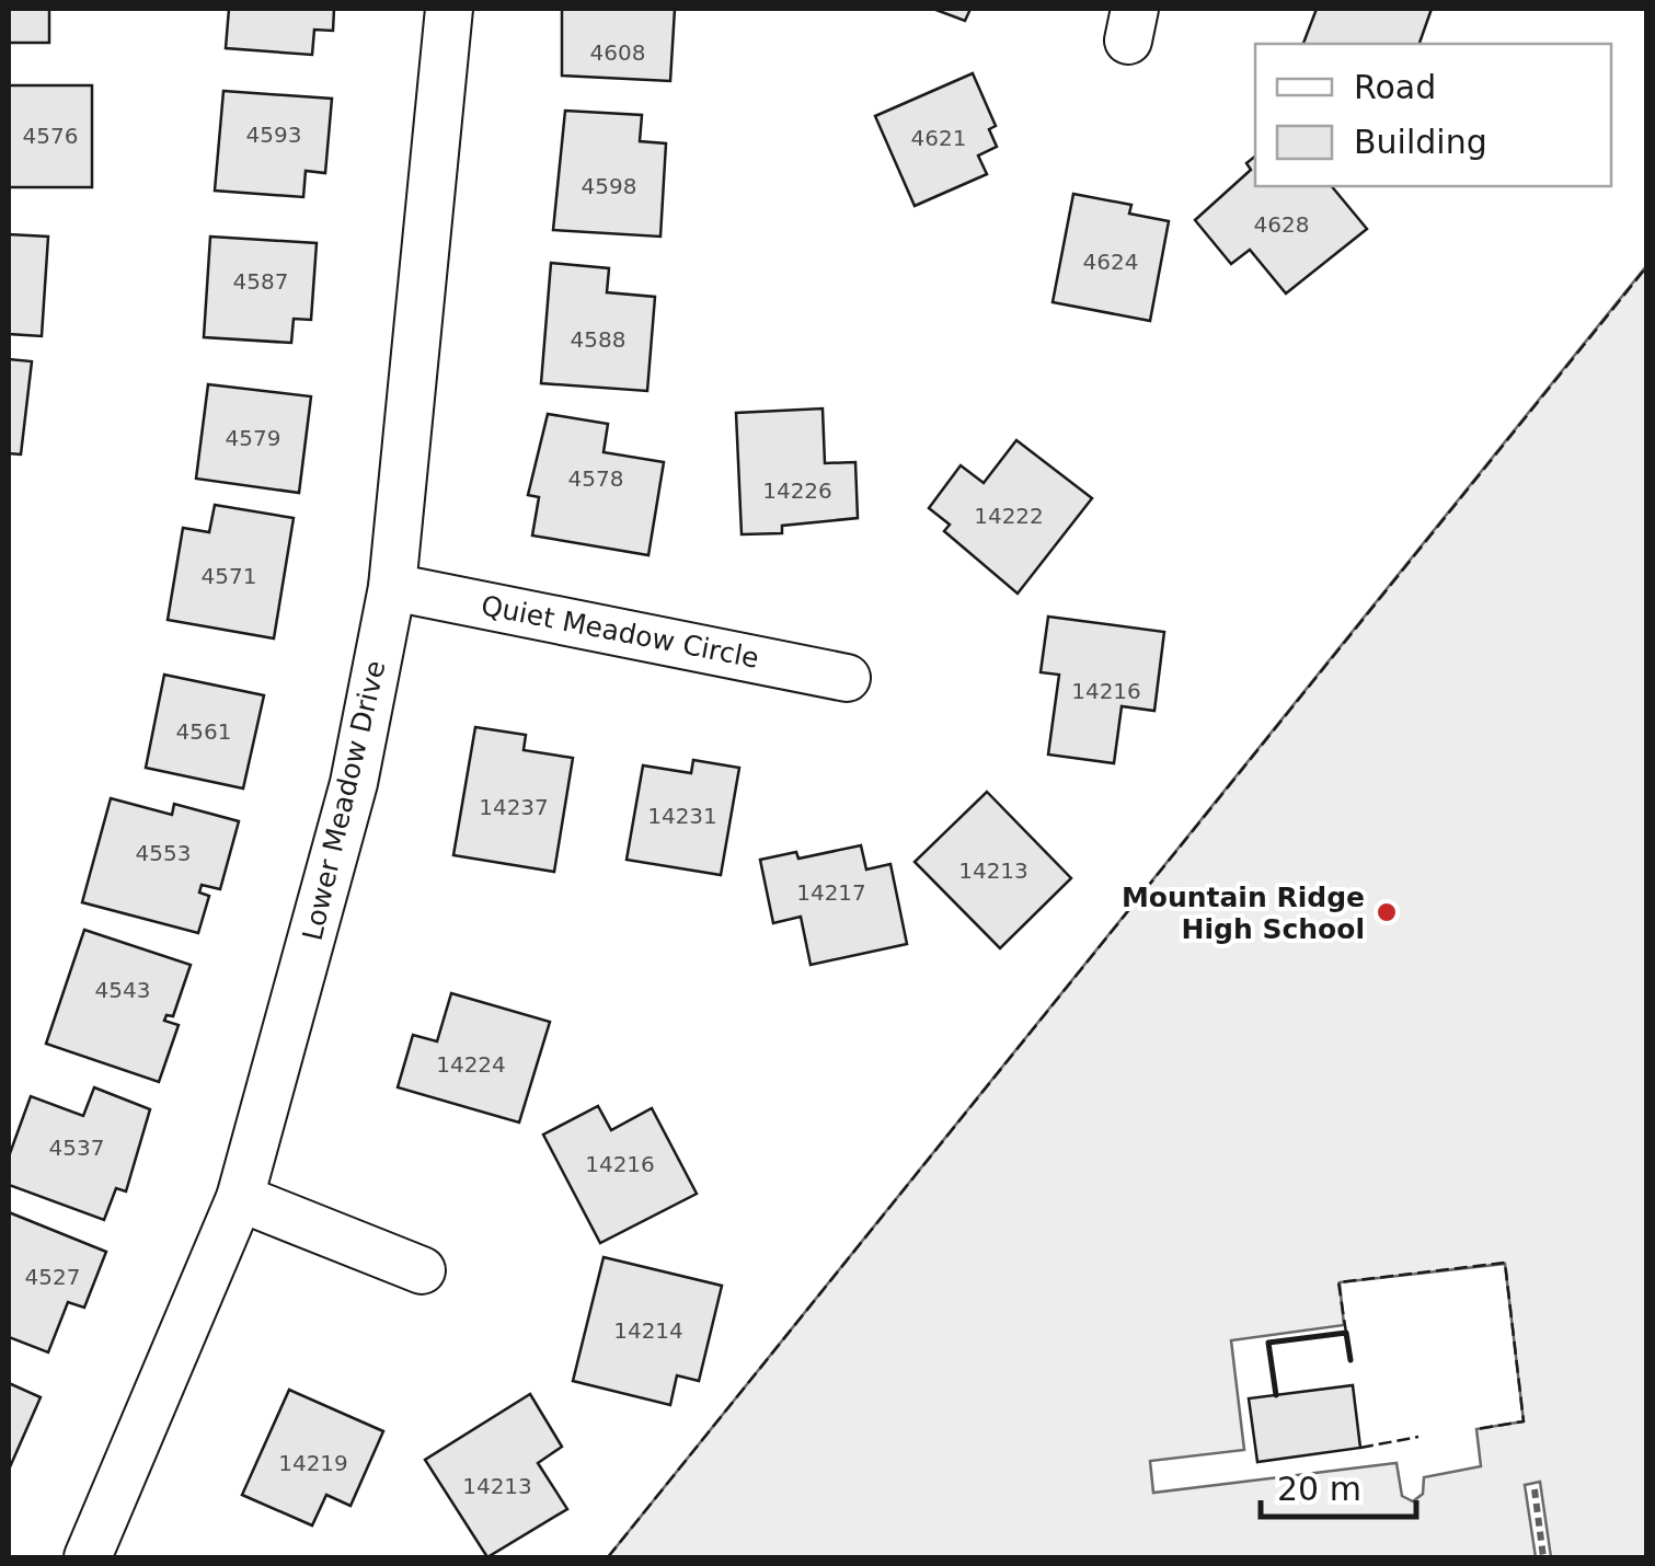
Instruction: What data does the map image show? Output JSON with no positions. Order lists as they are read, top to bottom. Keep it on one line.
{"streets":{"street":["Quiet Meadow Circle","Lower Meadow Drive"]},"crossings":[["Quiet Meadow Circle","Lower Meadow Drive"]],"places":["Mountain Ridge High School"],"house_numbers":["4608","4593","4576","4621","4598","4628","4624","4587","4588","4579","4578","14226","14222","4571","14216","4561","14237","14231","4553","14213","14217","4543","14224","4537","14216","4527","14214","14219","14213"],"legend":["Road","Building"],"scale_bar":"20 m"}
